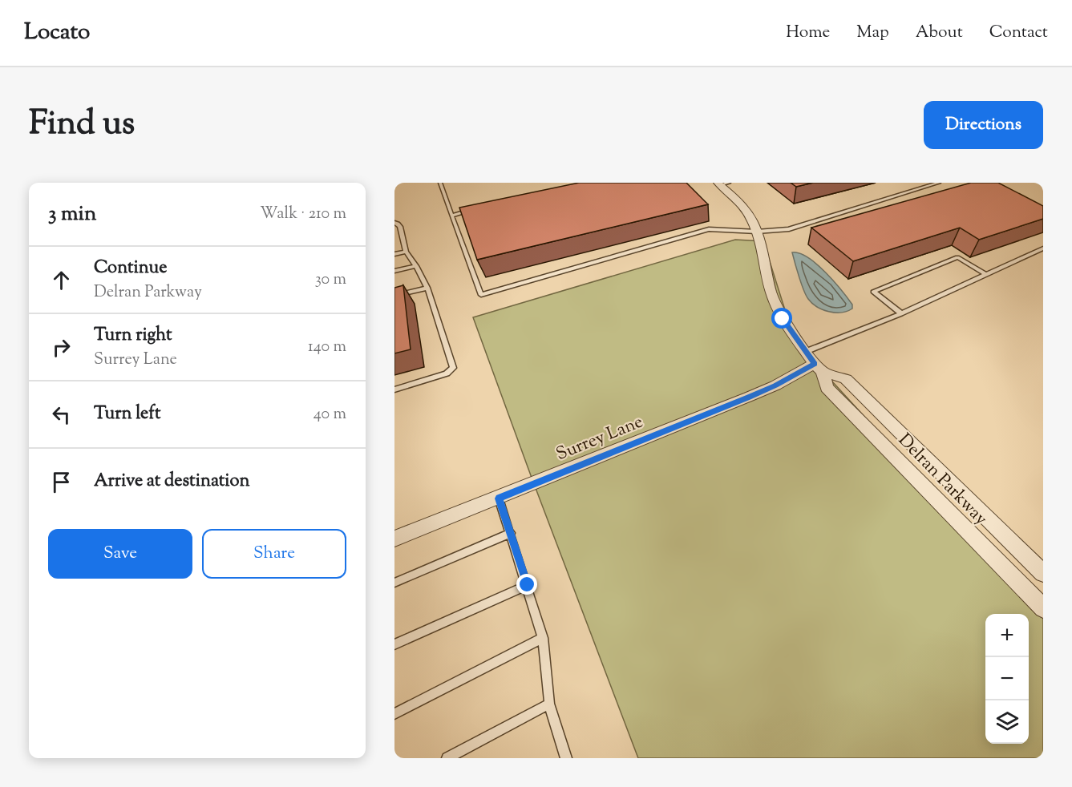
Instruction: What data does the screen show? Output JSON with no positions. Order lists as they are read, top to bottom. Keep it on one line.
{"streets":{"street":["Surrey Lane","Delran Parkway"]},"crossings":[["Surrey Lane","Delran Parkway"]],"page":{"header":"Locato","nav":["Home","Map","About","Contact"],"title":"Find us","buttons":["Directions",["Save","Share"]],"heading":["3 min","Walk · 210 m"],"list":[["Continue","Delran Parkway","30 m"],["Turn right","Surrey Lane","140 m"],["Turn left","40 m"],"Arrive at destination"],"map_buttons":["+","−"]}}
